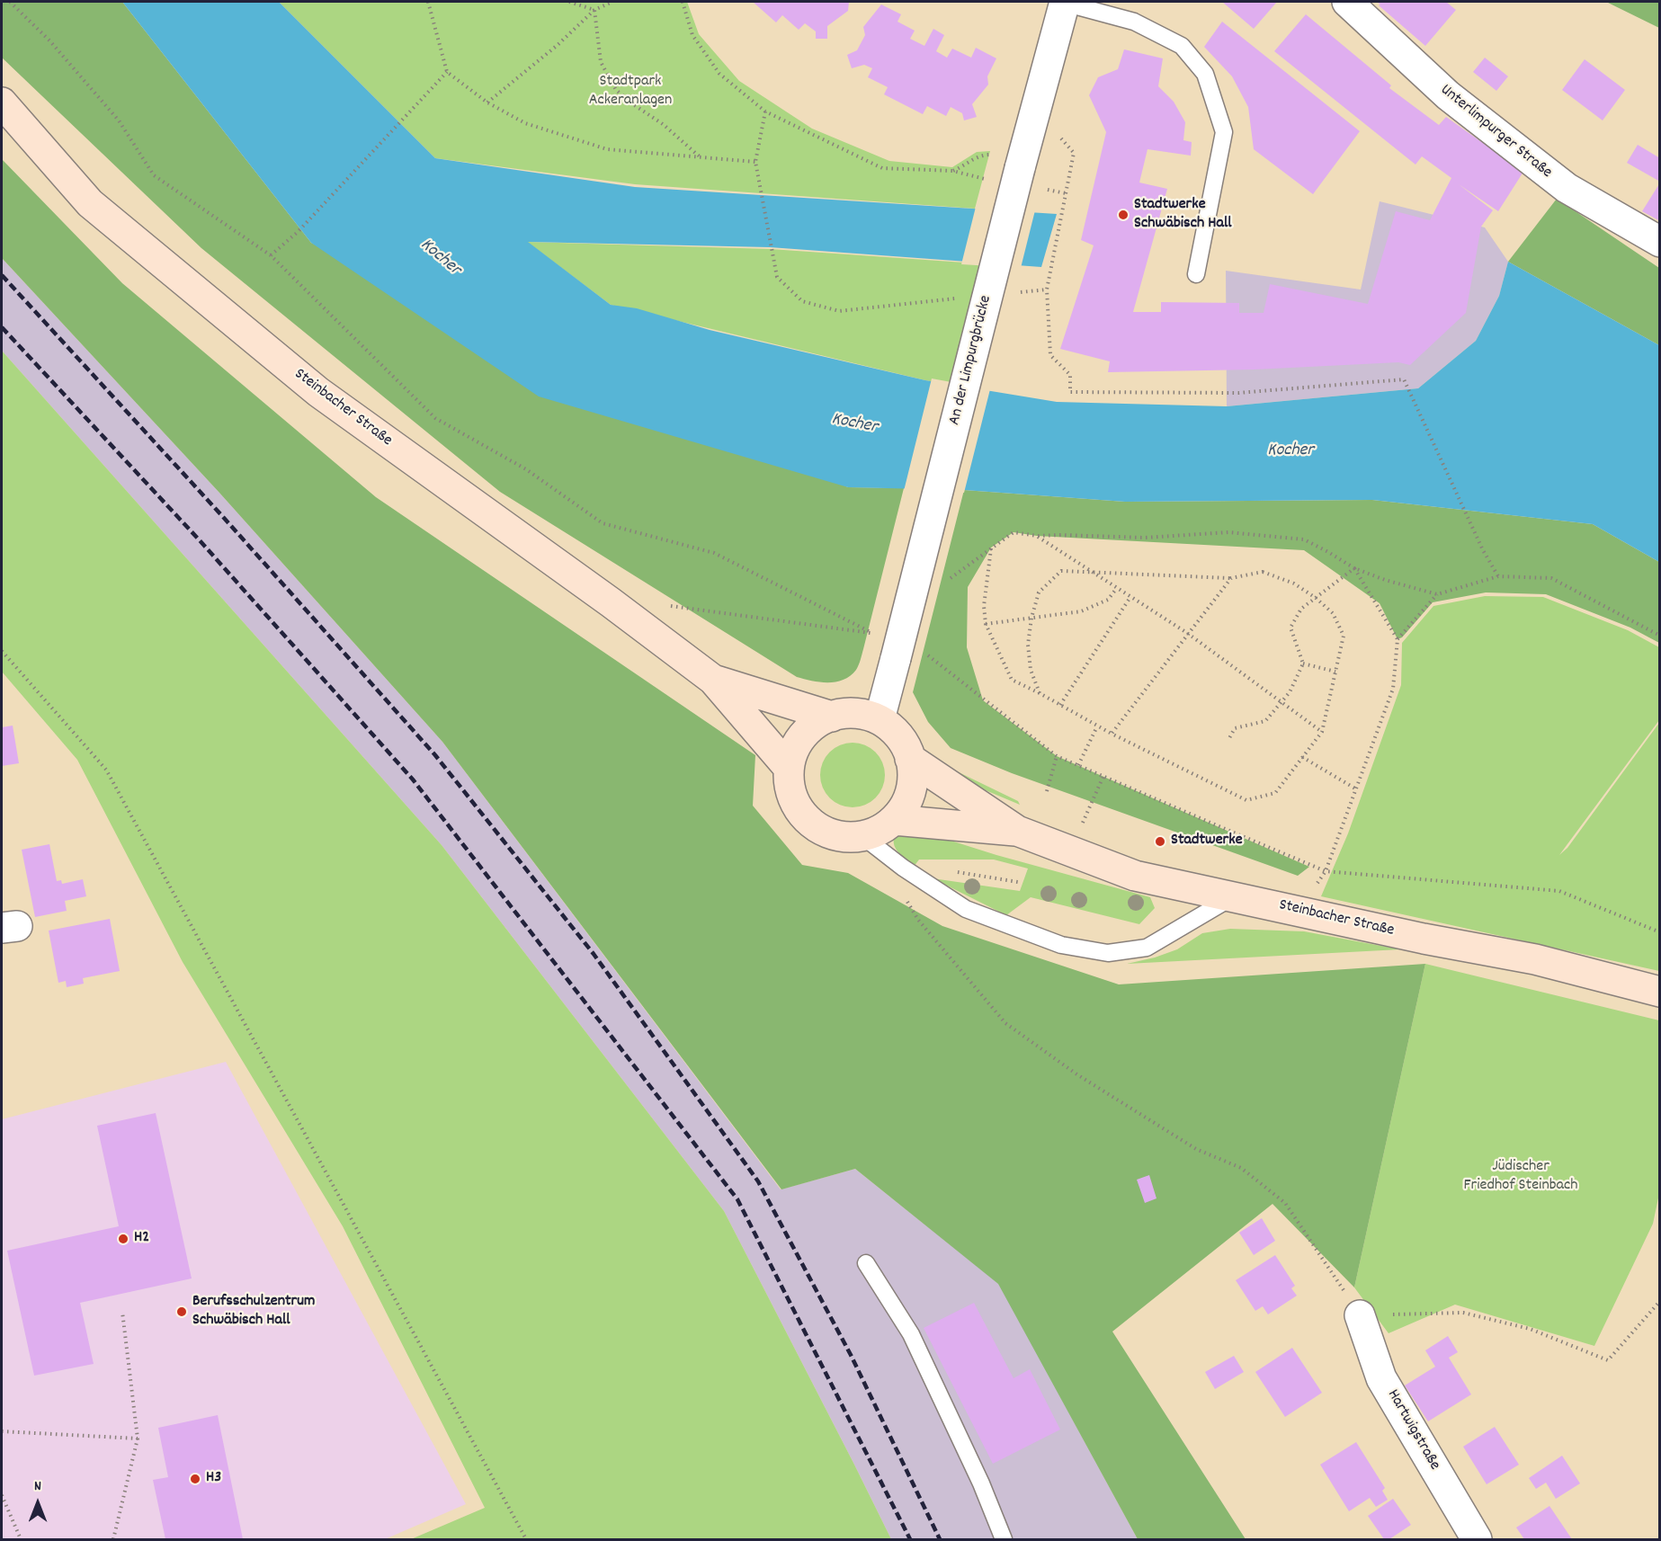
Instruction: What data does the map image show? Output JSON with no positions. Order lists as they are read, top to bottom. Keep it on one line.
{"streets":{"main road":["Steinbacher Straße"],"street":["Unterlimpurger Straße","An der Limpurgbrücke","Hartwigstraße"]},"crossings":[["An der Limpurgbrücke","Steinbacher Straße"]],"water":["Kocher"],"parks":["Stadtpark Ackeranlagen","Jüdischer Friedhof Steinbach"],"places":["Stadtwerke Schwäbisch Hall","Stadtwerke","H2","Berufsschulzentrum Schwäbisch Hall","H3"],"north":"top"}
